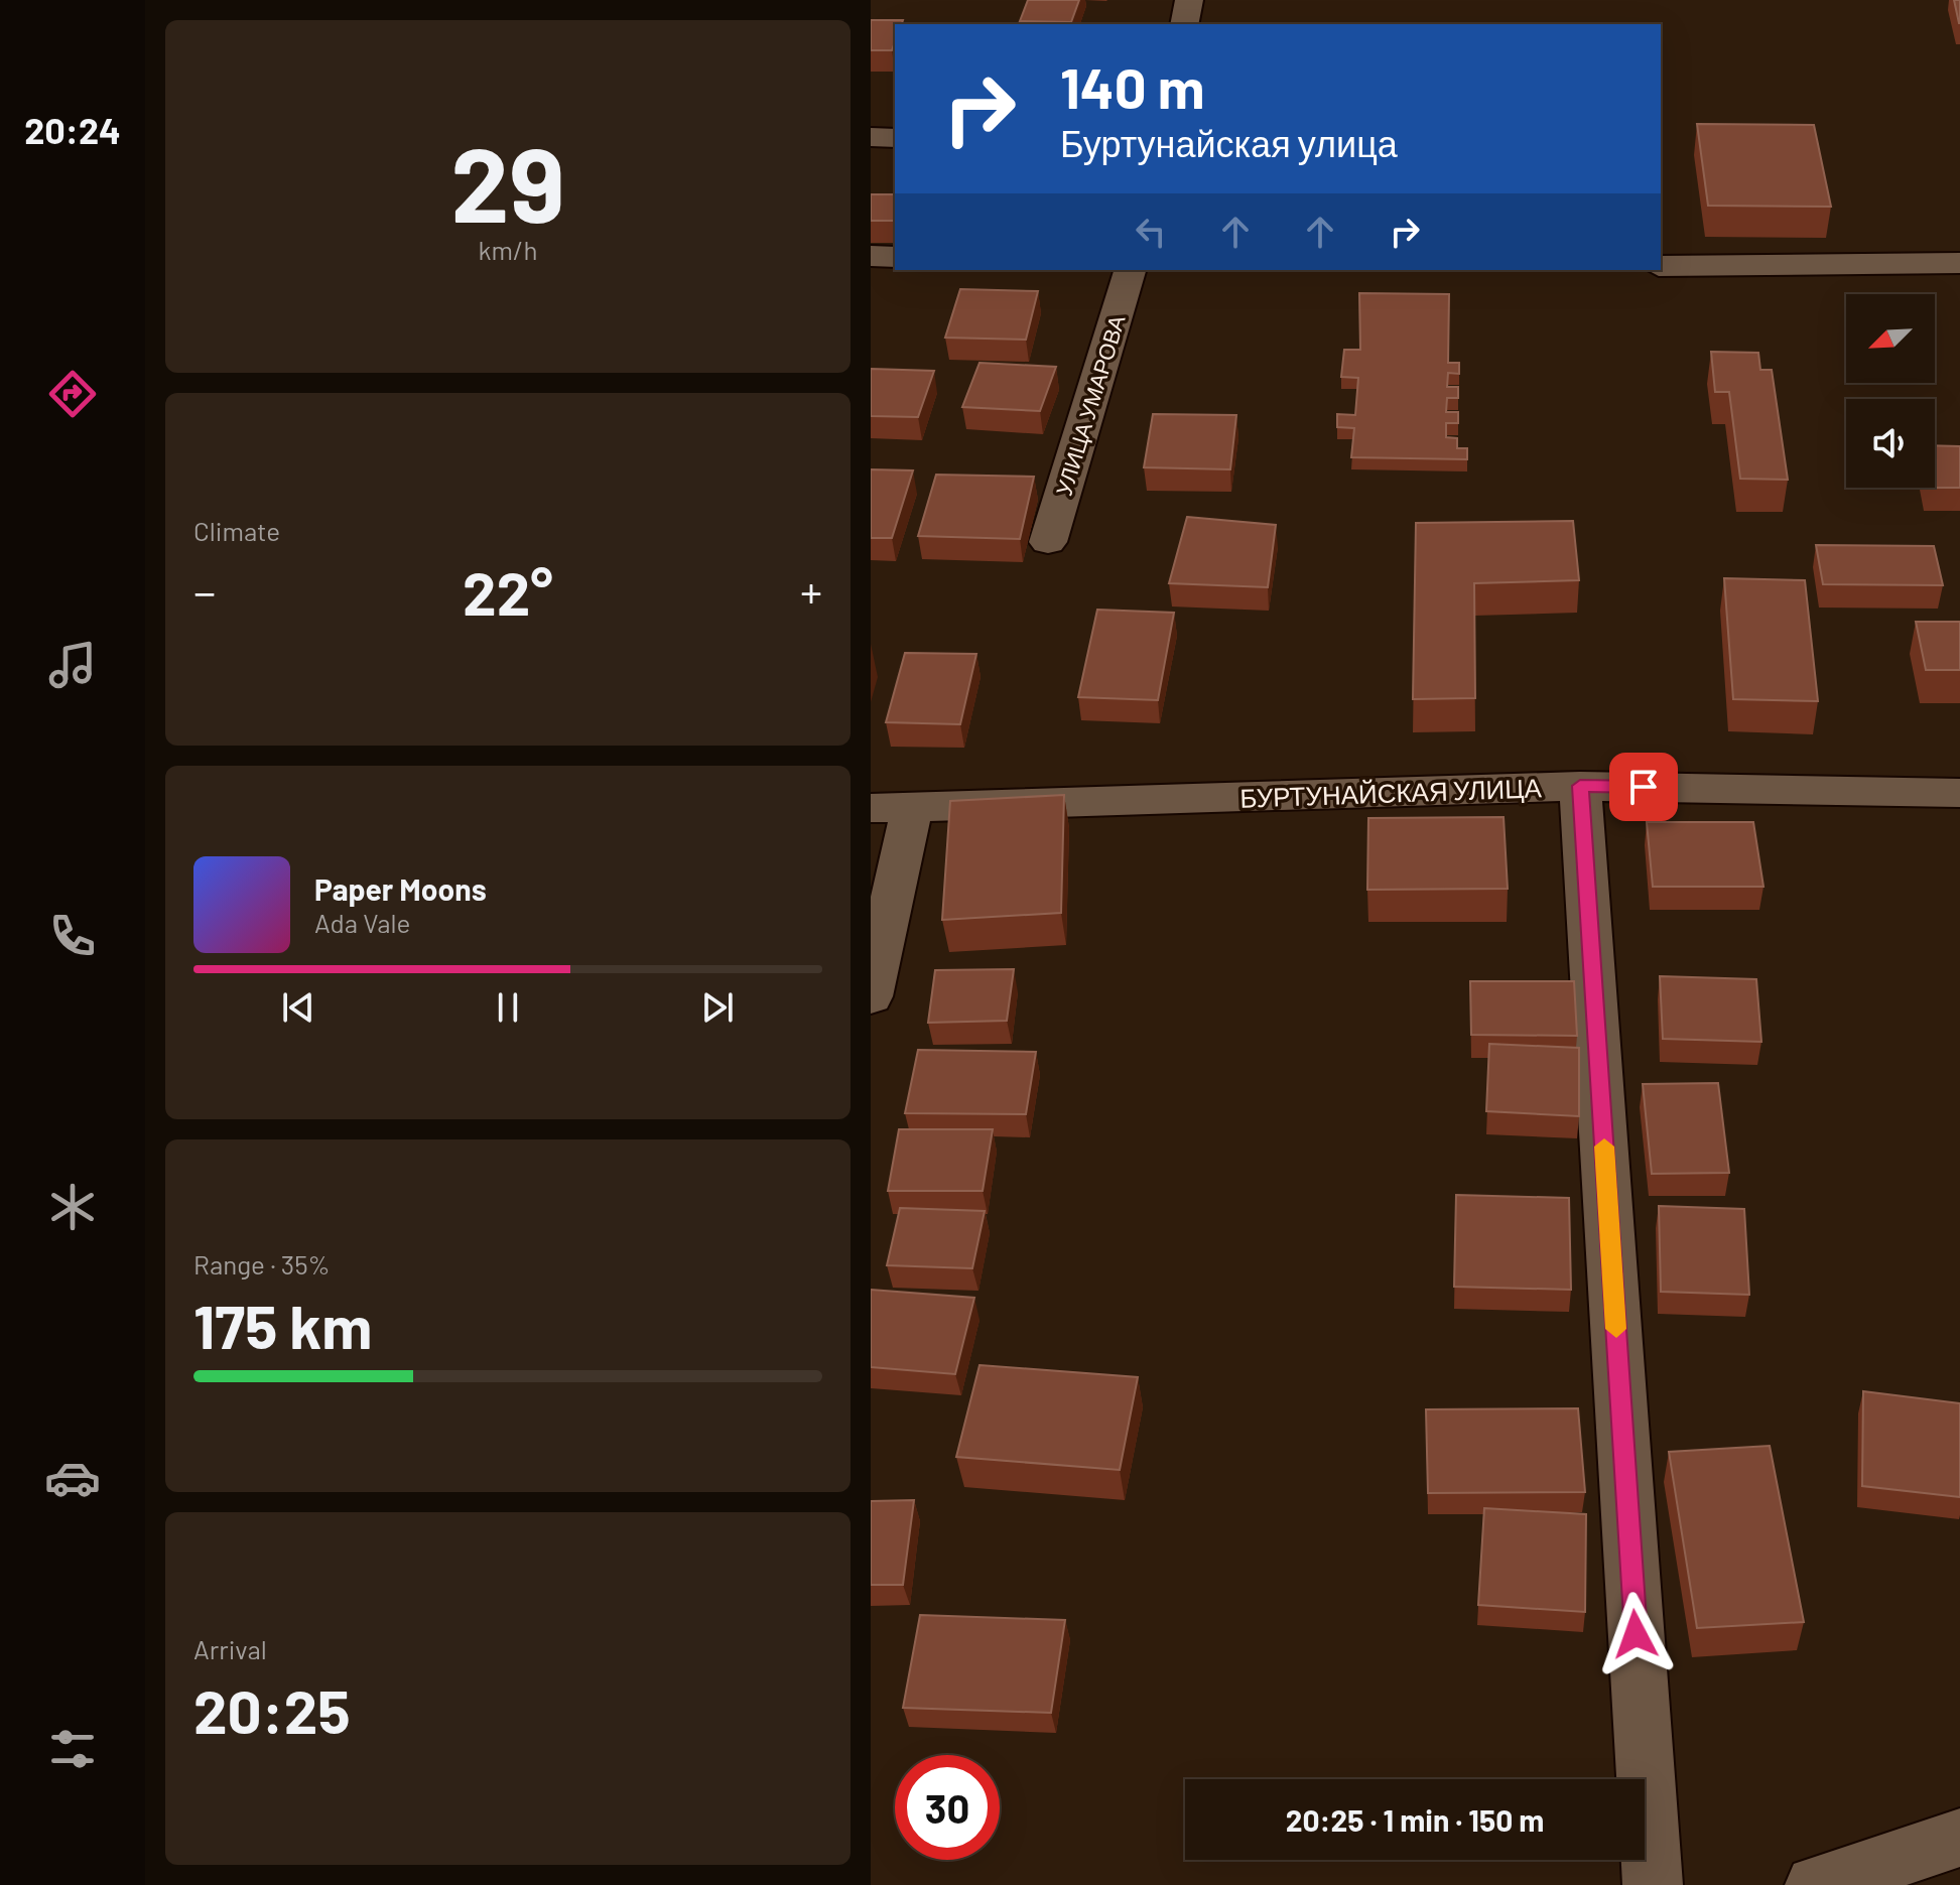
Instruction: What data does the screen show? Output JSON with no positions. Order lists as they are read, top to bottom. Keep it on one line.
{"streets":{"street":["УЛИЦА УМАРОВА","БУРТУНАЙСКАЯ УЛИЦА"]},"north":"bottom left","page":{"tabs":"20:24","tile":[["29","km/h"],"Climate",["Range · 35%","175 km"],["Arrival","20:25"]],"turn":["140 m","Буртунайская улица"],"heat":["−","22°","+"],"song":["Paper Moons","Ada Vale"],"limit":"30","trip":"20:25 · 1 min · 150 m"}}
